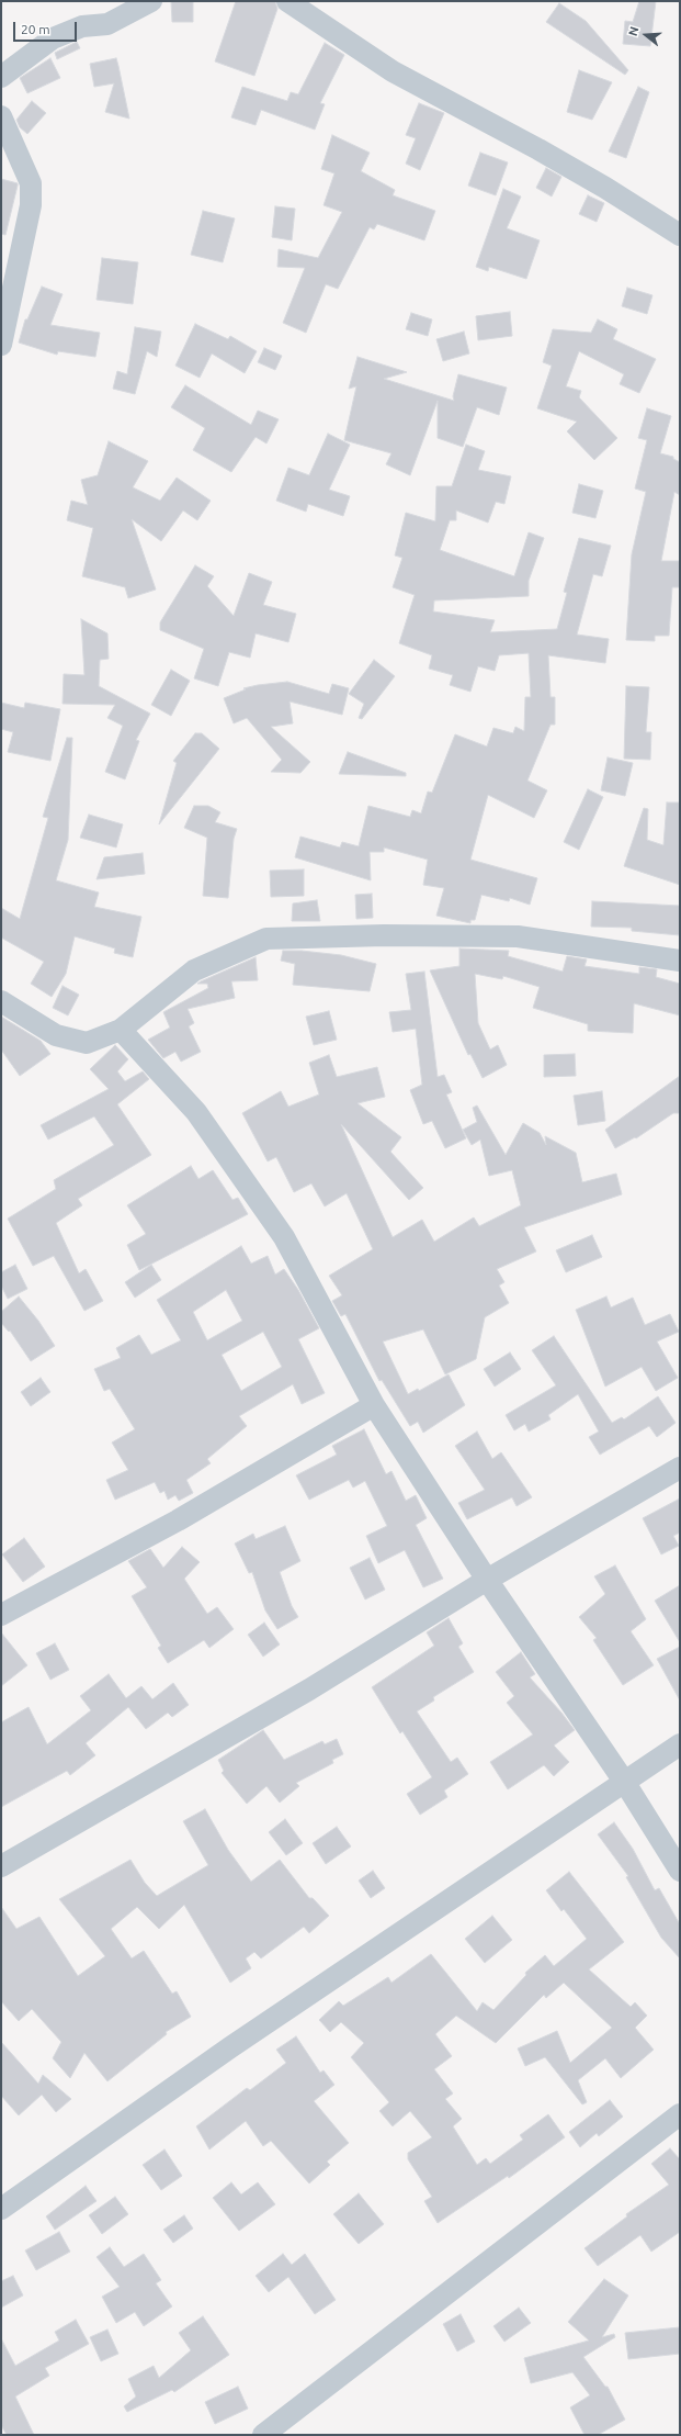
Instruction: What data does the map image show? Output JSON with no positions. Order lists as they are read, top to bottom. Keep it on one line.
{"scale_bar":"20 m","north":"left"}
